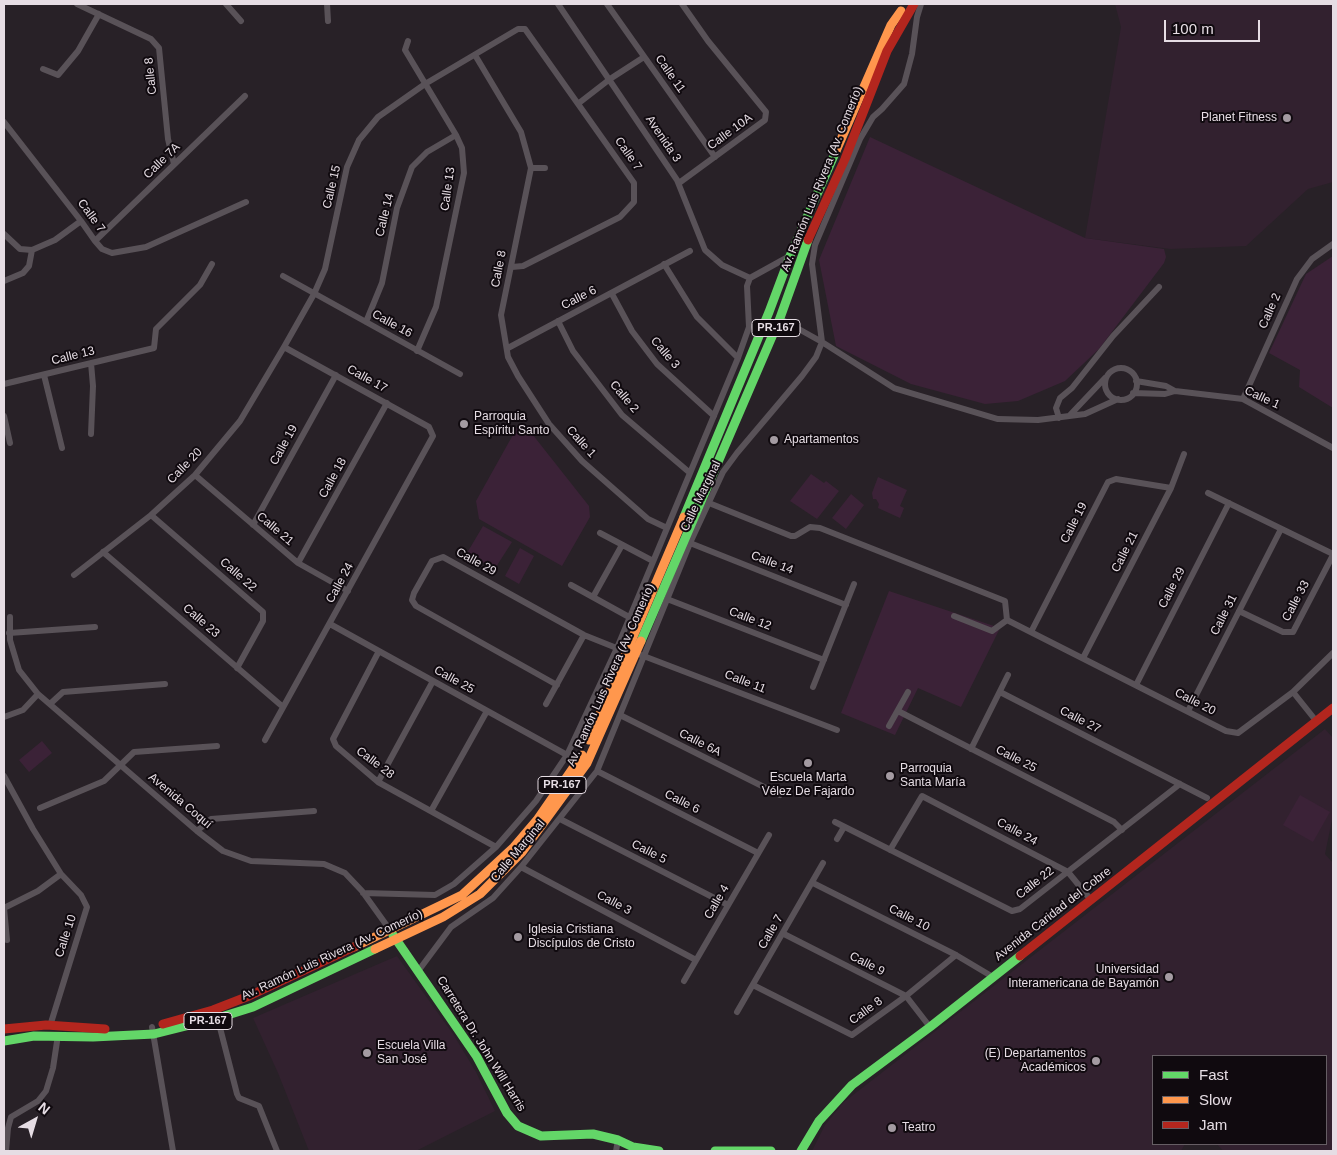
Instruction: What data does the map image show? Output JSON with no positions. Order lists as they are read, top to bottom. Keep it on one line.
{"streets":{"main road":["Av. Ramón Luis Rivera (Av. Comerío)","PR-167","Avenida Caridad del Cobre","Carretera Dr. John Will Harris"],"street":["Calle 11","Calle 8","Calle 10A","Avenida 3","Calle 7","Calle 7A","Calle 15","Calle 13","Calle 14","Calle 6","Calle 2","Calle 16","Calle 3","Calle 17","Calle 1","Calle 19","Calle 20","Calle 18","Calle Marginal","Calle 21","Calle 29","Calle 22","Calle 24","Calle 33","Calle 31","Calle 12","Calle 23","Calle 25","Calle 27","Calle 6A","Calle 28","Avenida Coquí","Calle 5","Calle 4","Calle 10","Calle 9"]},"crossings":[["Calle 11","Calle 10A"],["Calle 11","Av. Ramón Luis Rivera (Av. Comerío)"],["Calle 11","Calle Marginal"],["Calle 11","Calle 29"],["Calle 8","Calle 7"],["Calle 8","Calle 7A"],["Calle 8","Calle 15"],["Calle 8","Calle 6"],["Calle 8","Calle 1"],["Calle 8","Calle 10"],["Calle 8","Calle 9"],["Calle 10A","Avenida 3"],["Avenida 3","Calle Marginal"],["Calle 7","Calle 7A"],["Calle 7","Calle 15"],["Calle 7","Calle 10"],["Calle 7","Calle 9"],["Av. Ramón Luis Rivera (Av. Comerío)","Calle Marginal"],["Av. Ramón Luis Rivera (Av. Comerío)","Avenida Coquí"],["Av. Ramón Luis Rivera (Av. Comerío)","Calle 10"],["Av. Ramón Luis Rivera (Av. Comerío)","Carretera Dr. John Will Harris"],["Calle 15","Calle 13"],["Calle 15","Calle 16"],["Calle 15","Calle 17"],["Calle 15","Calle 20"],["Calle 13","Calle 14"],["Calle 13","Calle 16"],["Calle 14","Calle 16"],["Calle 14","Calle Marginal"],["Calle 6","Calle 2"],["Calle 6","Calle 3"],["Calle 6","Calle 1"],["Calle 6","Calle Marginal"],["Calle 6","Calle 4"],["Calle 2","Calle 1"],["Calle 2","Calle Marginal"],["Calle 3","Calle Marginal"],["Calle 3","Calle 4"],["Calle 17","Calle 19"],["Calle 17","Calle 20"],["Calle 17","Calle 18"],["Calle 17","Calle 24"],["Calle 1","Calle Marginal"],["Calle 19","Calle 20"],["Calle 19","Calle 21"],["Calle 20","Calle 21"],["Calle 20","Calle 29"],["Calle 20","Calle 22"],["Calle 20","Calle 31"],["Calle 20","Calle 23"],["Calle 18","Calle 21"],["Calle Marginal","Calle 29"],["Calle Marginal","Calle 12"],["Calle Marginal","Calle 25"],["Calle Marginal","Calle 6A"],["Calle Marginal","Calle 28"],["Calle Marginal","Avenida Coquí"],["Calle Marginal","Calle 5"],["Calle Marginal","Carretera Dr. John Will Harris"],["Calle 21","Calle 24"],["Calle 22","Calle 24"],["Calle 22","Calle 23"],["Calle 22","Calle 25"],["Calle 22","Calle 27"],["Calle 24","Calle 23"],["Calle 24","Calle 25"],["Calle 24","Avenida Caridad del Cobre"],["Calle 33","Calle 31"],["Calle 25","Calle 28"],["Avenida Coquí","Carretera Dr. John Will Harris"],["Calle 5","Calle 4"],["Avenida Caridad del Cobre","Calle 10"],["Avenida Caridad del Cobre","Calle 9"]],"places":["Planet Fitness","Parroquia Espíritu Santo","Apartamentos","Escuela Marta Vélez De Fajardo","Parroquia Santa María","Iglesia Cristiana Discípulos de Cristo","Universidad Interamericana de Bayamón","Escuela Villa San José","(E) Departamentos Académicos","Teatro"],"legend":["Fast","Slow","Jam"],"scale_bar":"100 m","north":"top right"}
